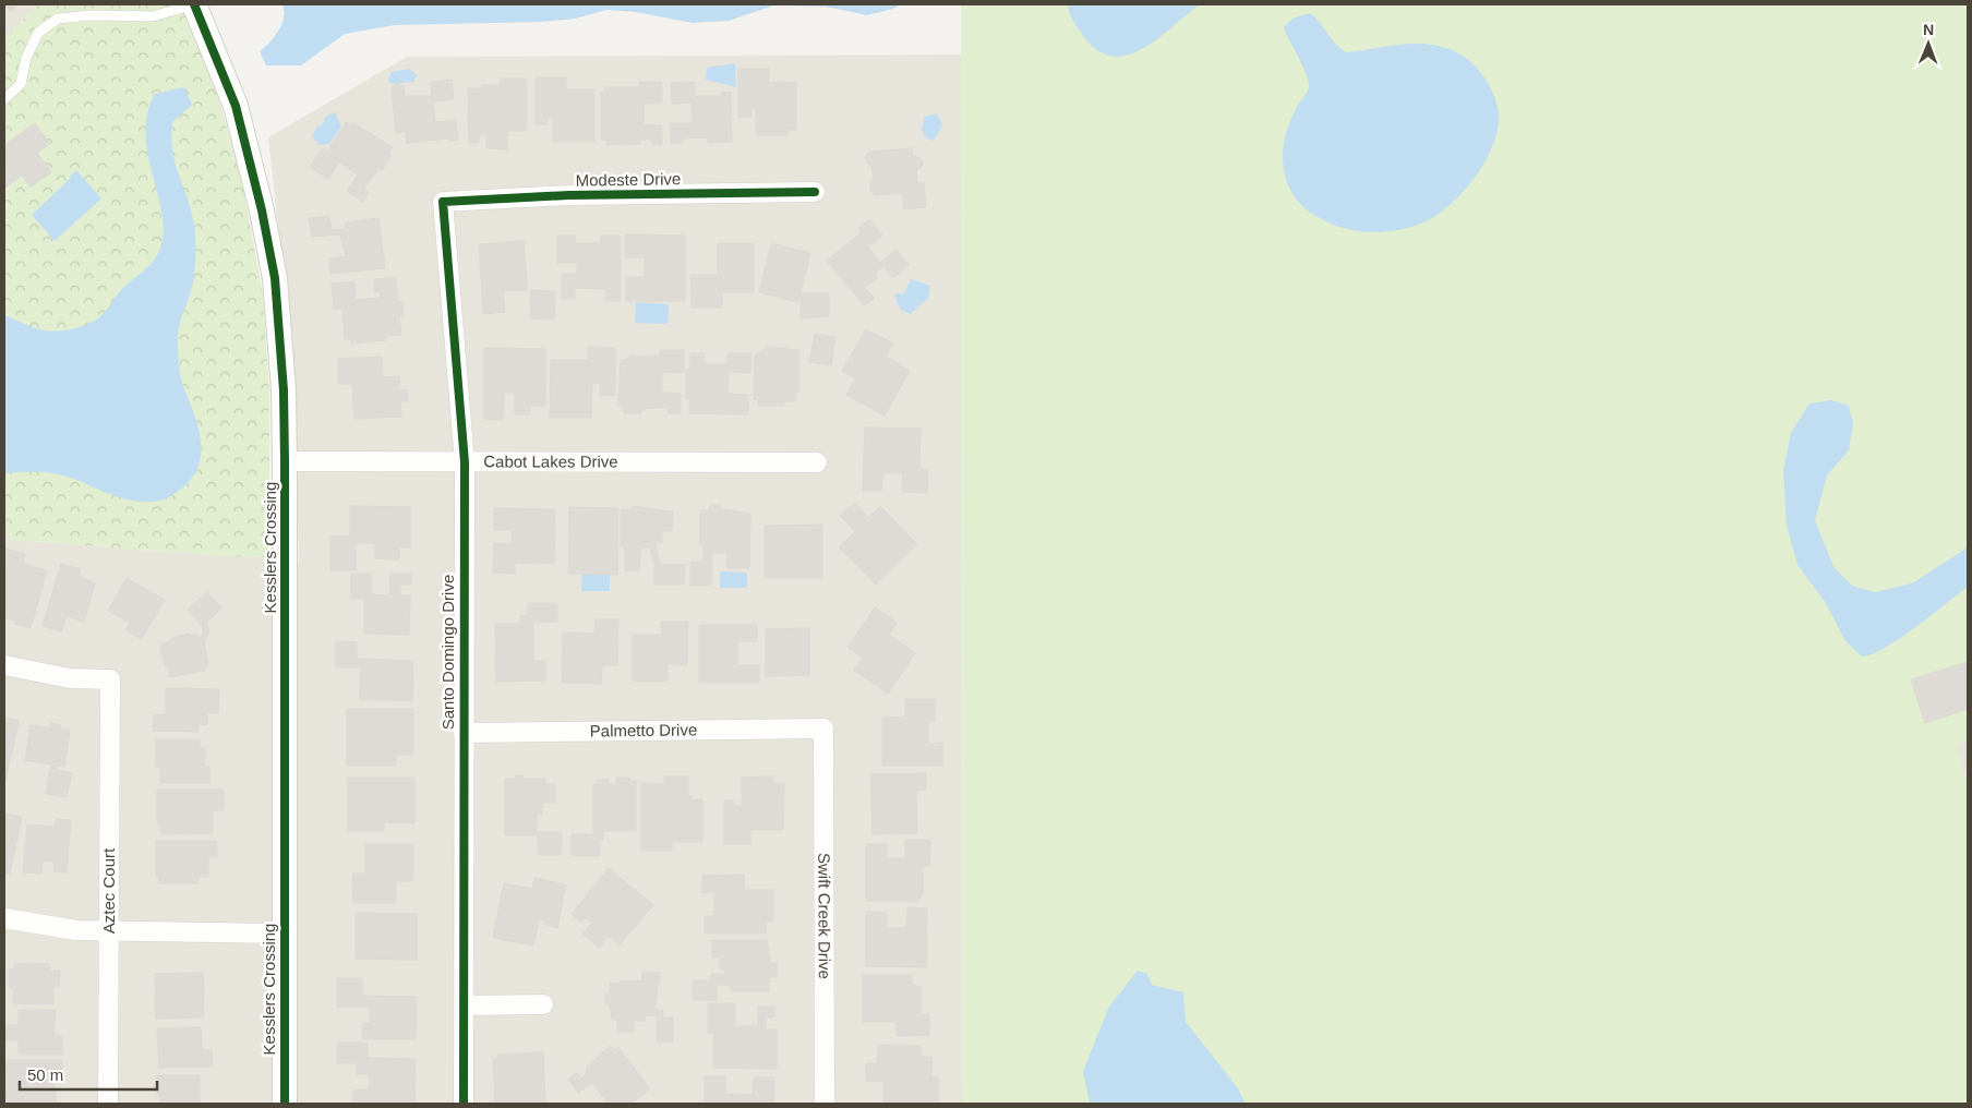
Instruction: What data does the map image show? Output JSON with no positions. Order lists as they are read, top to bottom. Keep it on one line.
{"streets":{"street":["Modeste Drive","Cabot Lakes Drive","Kesslers Crossing","Santo Domingo Drive","Palmetto Drive","Aztec Court","Swift Creek Drive"]},"crossings":[["Modeste Drive","Santo Domingo Drive"],["Cabot Lakes Drive","Kesslers Crossing"],["Cabot Lakes Drive","Santo Domingo Drive"],["Santo Domingo Drive","Palmetto Drive"],["Palmetto Drive","Swift Creek Drive"]],"scale_bar":"50 m","north":"top"}
